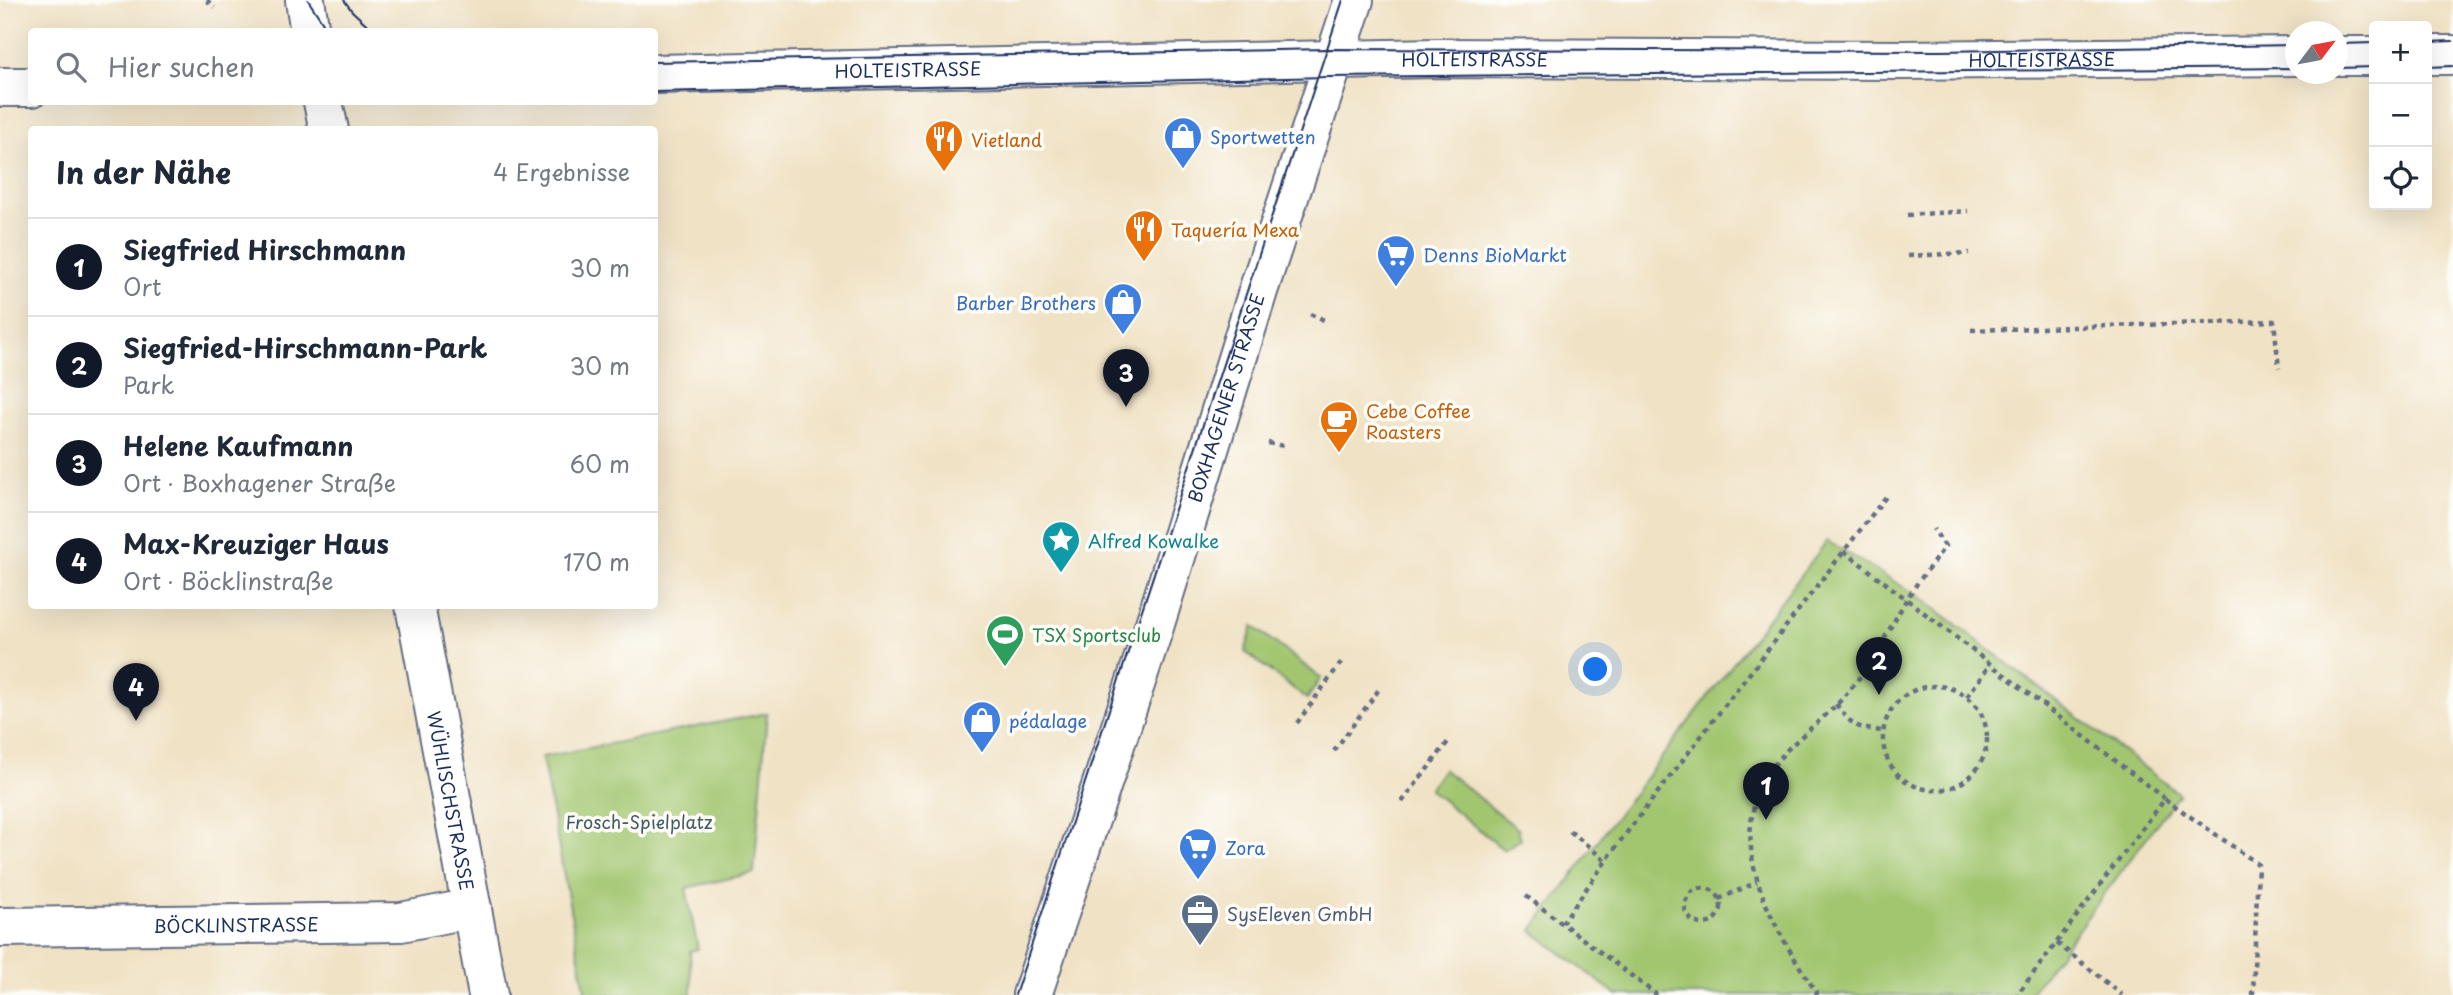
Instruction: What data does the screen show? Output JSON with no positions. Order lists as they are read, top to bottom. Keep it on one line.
{"streets":{"street":["HOLTEISTRASSE","BOXHAGENER STRASSE","WÜHLISCHSTRASSE","BÖCKLINSTRASSE"]},"crossings":[["HOLTEISTRASSE","BOXHAGENER STRASSE"],["WÜHLISCHSTRASSE","BÖCKLINSTRASSE"]],"parks":["Frosch-Spielplatz"],"places":{"shop":["Sportwetten","Barber Brothers","pédalage"],"restaurant":["Vietland","Taquería Mexa"],"supermarket":["Denns BioMarkt","Zora"],"cafe":["Cebe Coffee Roasters"],"place":["Alfred Kowalke"],"sports":["TSX Sportsclub"],"office":["SysEleven GmbH"]},"north":"top right","page":{"map_buttons":["+","−"],"search":"Hier suchen","heading":["In der Nähe","4 Ergebnisse"],"list":[{"mark":"1","name":"Siegfried Hirschmann","note":"Ort","value":"30 m"},{"mark":"2","name":"Siegfried-Hirschmann-Park","note":"Park","value":"30 m"},{"mark":"3","name":"Helene Kaufmann","note":"Ort · Boxhagener Straße","value":"60 m"},{"mark":"4","name":"Max-Kreuziger Haus","note":"Ort · Böcklinstraße","value":"170 m"}],"pins":["3","2","4","1"]}}
